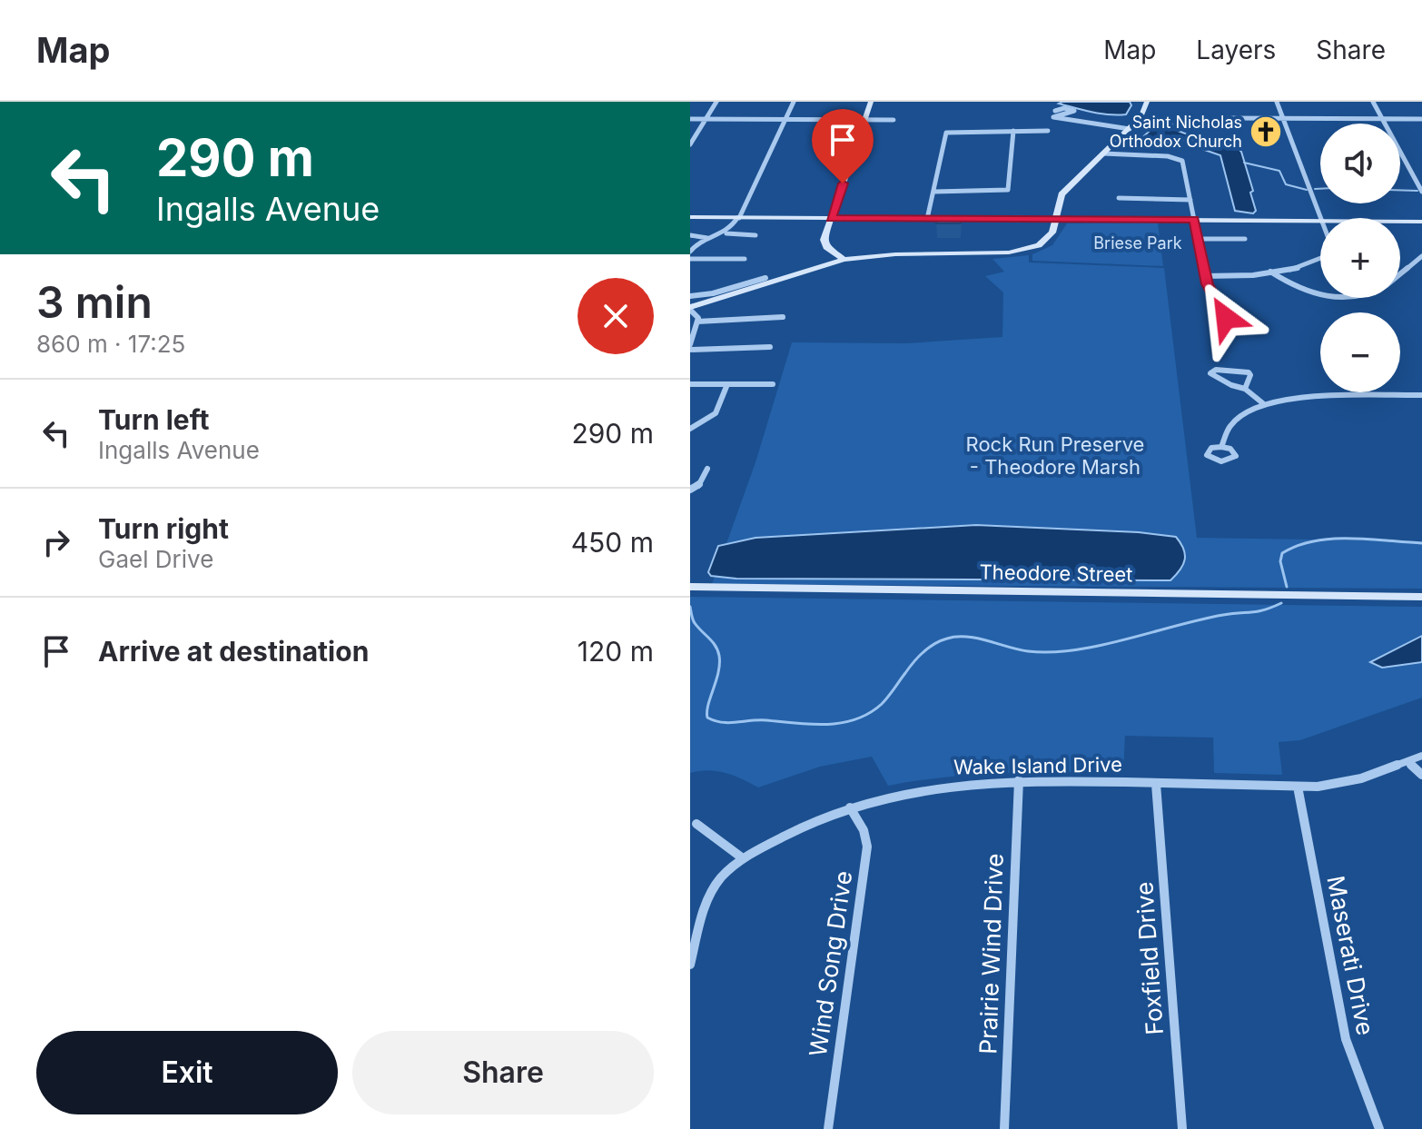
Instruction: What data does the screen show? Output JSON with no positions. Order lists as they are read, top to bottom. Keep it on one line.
{"streets":{"street":["Theodore Street","Wake Island Drive","Prairie Wind Drive","Maserati Drive","Foxfield Drive","Wind Song Drive"]},"crossings":[["Wake Island Drive","Prairie Wind Drive"],["Wake Island Drive","Maserati Drive"],["Wake Island Drive","Foxfield Drive"],["Wake Island Drive","Wind Song Drive"]],"parks":["Briese Park","Rock Run Preserve - Theodore Marsh"],"places":{"church":["Saint Nicholas Orthodox Church"]},"page":{"header":"Map","nav":["Map","Layers","Share"],"turn":["290 m","Ingalls Avenue"],"map_buttons":["+","−"],"heading":["3 min","860 m · 17:25"],"list":[{"name":"Turn left","note":"Ingalls Avenue","value":"290 m"},{"name":"Turn right","note":"Gael Drive","value":"450 m"},{"name":"Arrive at destination","value":"120 m"}],"buttons":["Exit","Share"]}}
